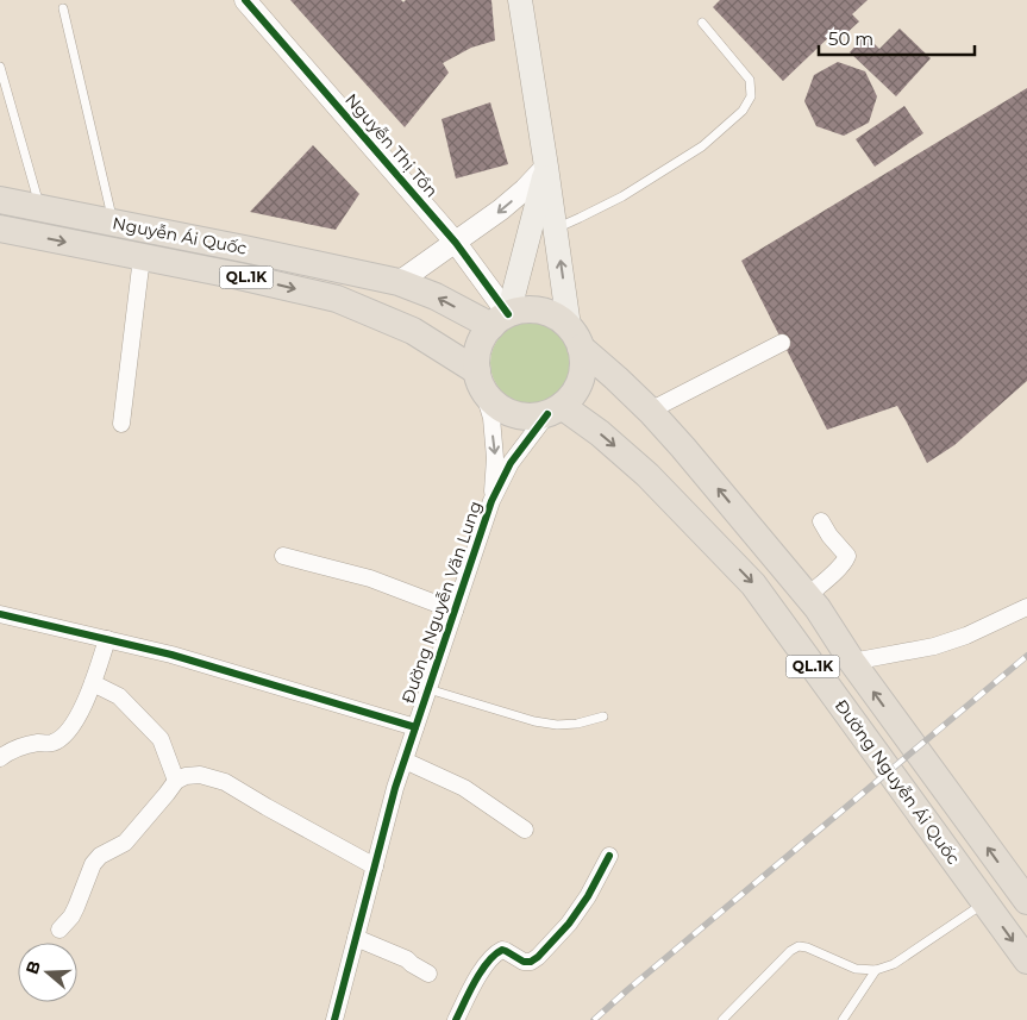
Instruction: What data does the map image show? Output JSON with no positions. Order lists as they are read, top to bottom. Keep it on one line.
{"streets":{"main road":["Nguyễn Ái Quốc","QL.1K","Đường Nguyễn Ái Quốc"],"street":["Nguyễn Thị Tồn","Đường Nguyễn Văn Lung"]},"crossings":[["Nguyễn Thị Tồn","Nguyễn Ái Quốc"],["Nguyễn Thị Tồn","Đường Nguyễn Văn Lung"],["Nguyễn Thị Tồn","Đường Nguyễn Ái Quốc"],["Nguyễn Ái Quốc","Đường Nguyễn Văn Lung"],["Nguyễn Ái Quốc","Đường Nguyễn Ái Quốc"],["Đường Nguyễn Văn Lung","Đường Nguyễn Ái Quốc"]],"scale_bar":"50 m","north":"left"}
